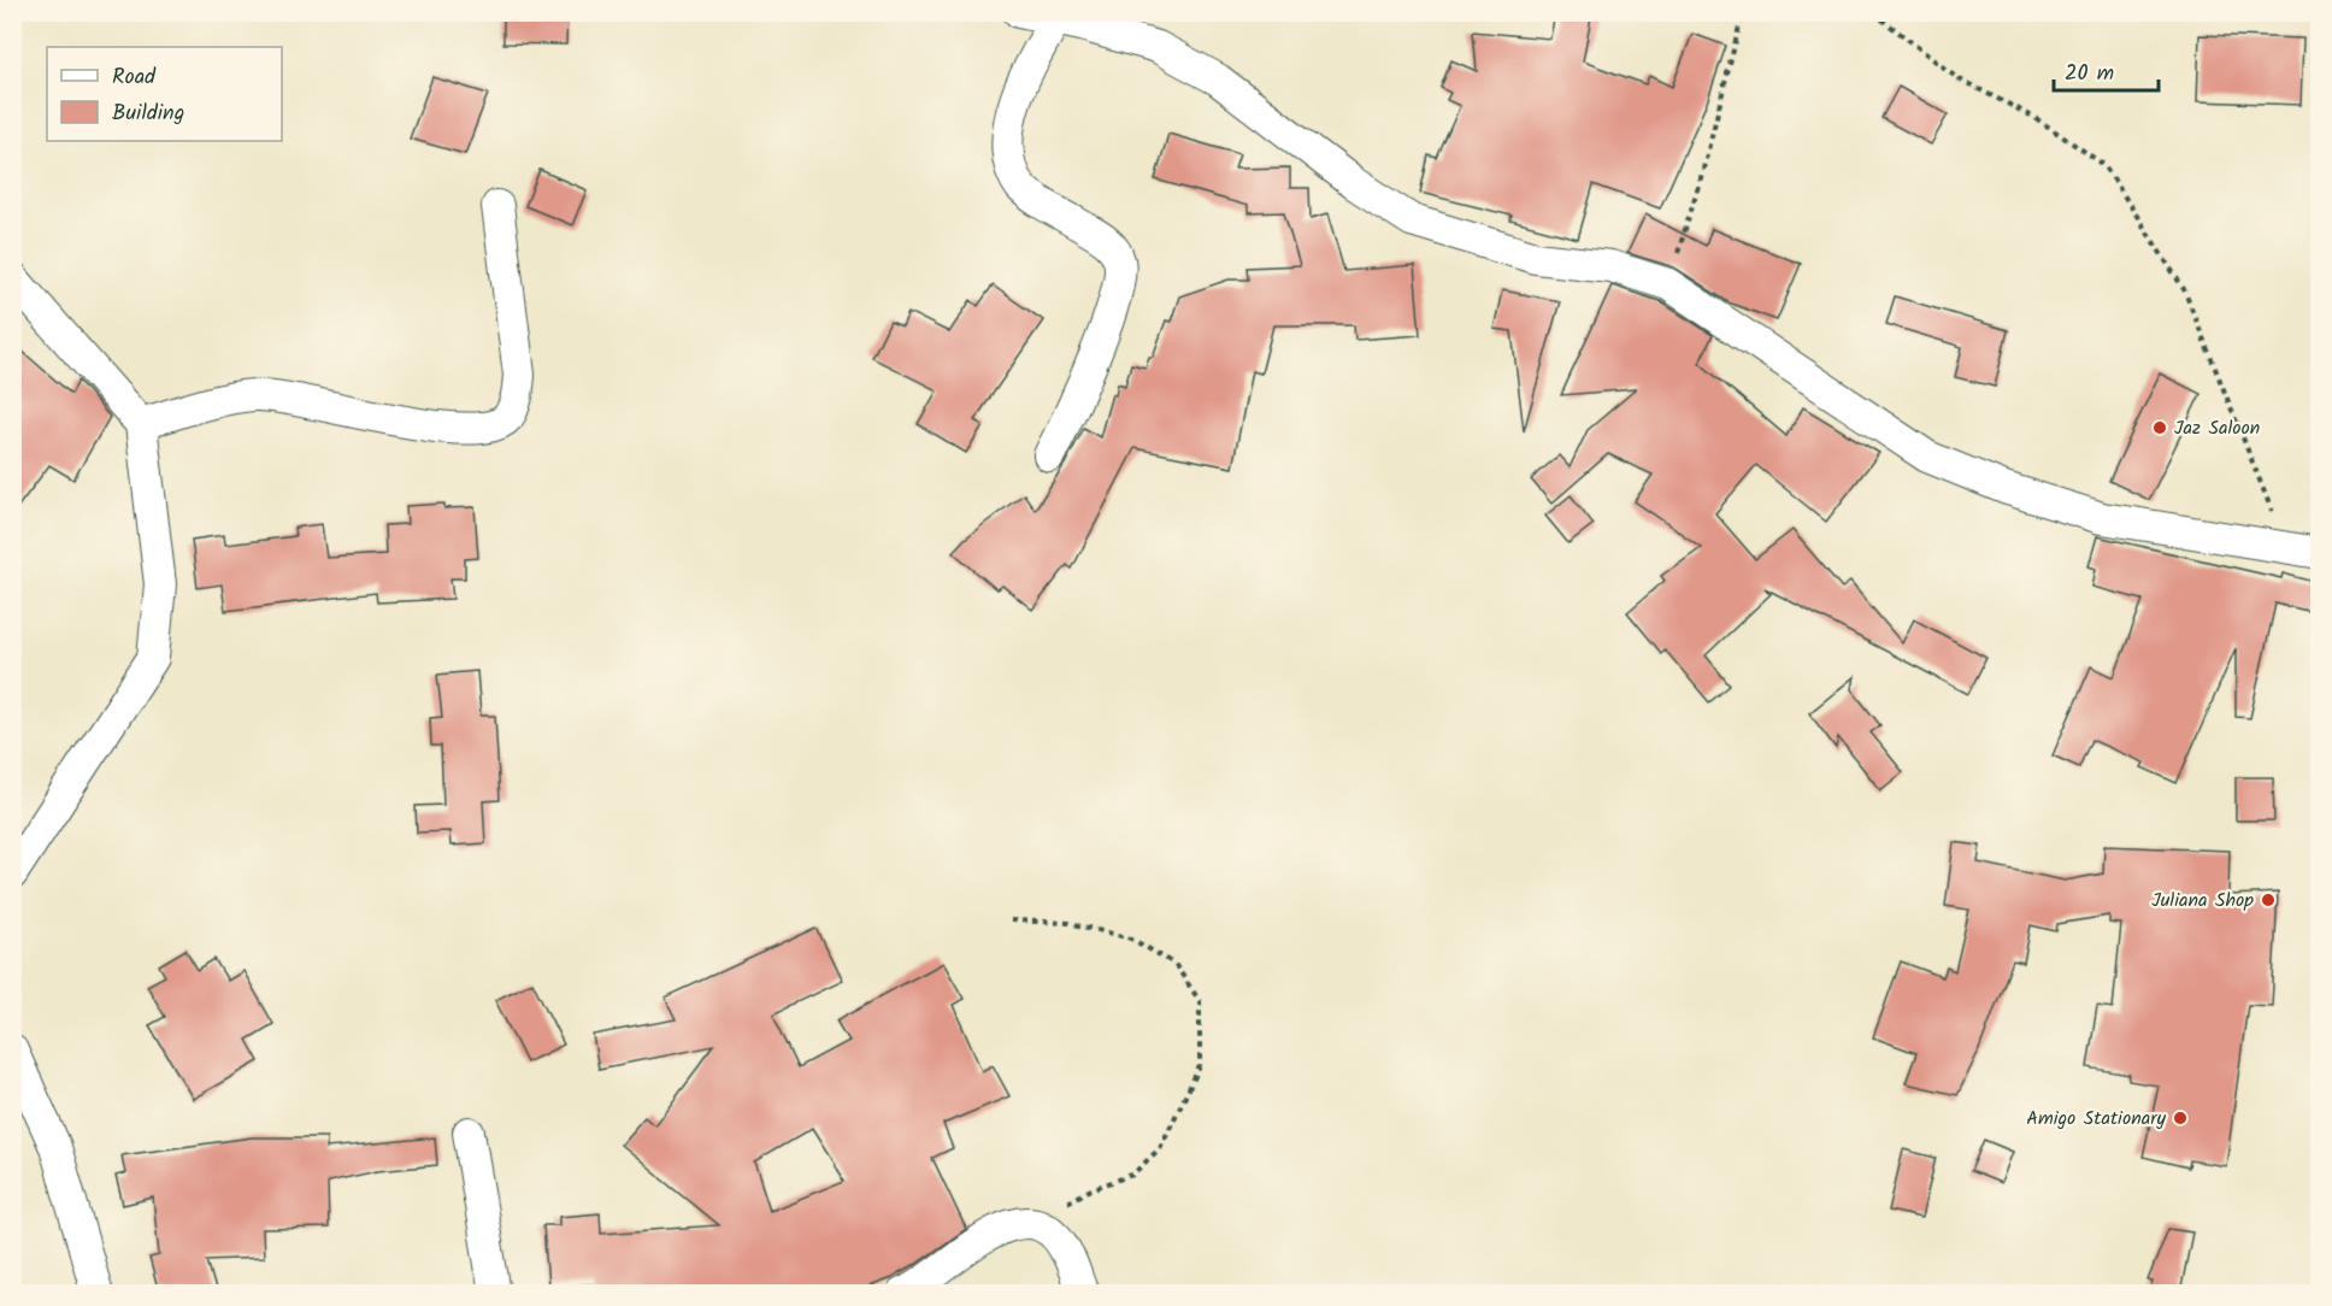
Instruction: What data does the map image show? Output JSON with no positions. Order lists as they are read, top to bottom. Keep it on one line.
{"places":["Jaz Saloon","Juliana Shop","Amigo Stationary"],"legend":["Road","Building"],"scale_bar":"20 m"}
